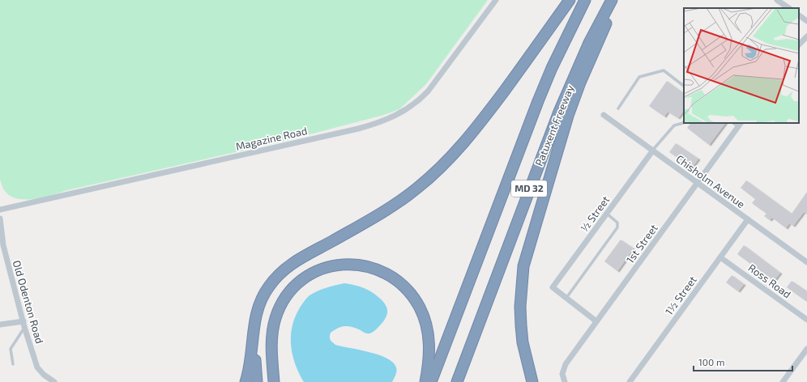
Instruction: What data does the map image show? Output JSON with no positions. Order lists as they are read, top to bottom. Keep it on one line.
{"streets":{"highway":["Patuxent Freeway","MD 32"],"street":["Magazine Road","Chisholm Avenue","½ Street","1st Street","Ross Road","1½ Street","Old Odenton Road"]},"crossings":[["Chisholm Avenue","½ Street"],["Chisholm Avenue","1st Street"],["Chisholm Avenue","1½ Street"],["Ross Road","1½ Street"]],"scale_bar":"100 m"}
